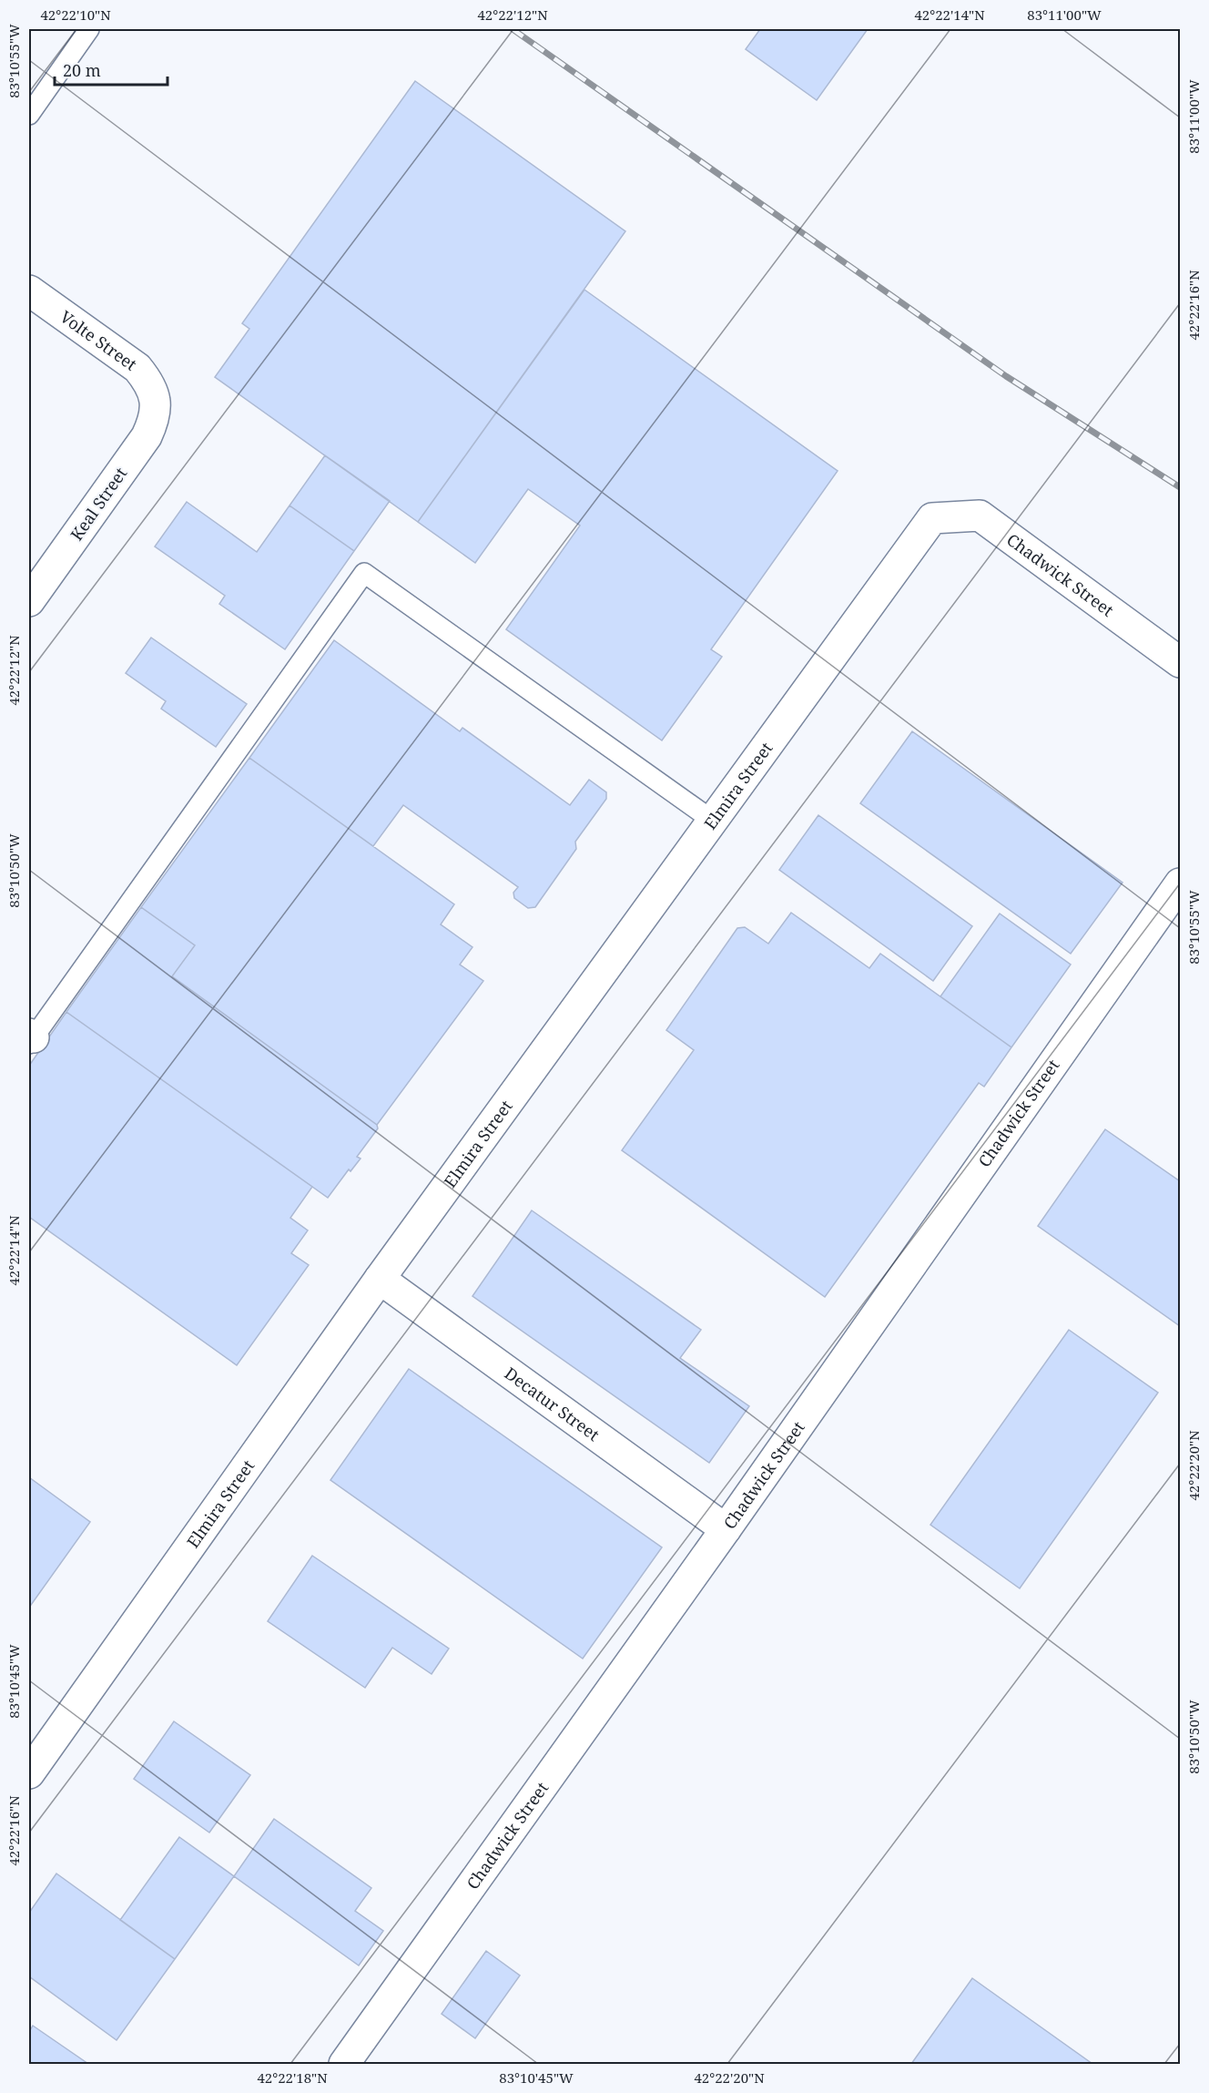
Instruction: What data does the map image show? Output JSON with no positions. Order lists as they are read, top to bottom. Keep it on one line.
{"streets":{"street":["Volte Street","Keal Street","Chadwick Street","Elmira Street","Decatur Street"]},"crossings":[["Volte Street","Keal Street"],["Chadwick Street","Elmira Street"],["Chadwick Street","Decatur Street"],["Elmira Street","Decatur Street"]],"scale_bar":"20 m","coordinates":["42°22'10\"N","42°22'12\"N","42°22'14\"N","83°11'00\"W","83°10'55\"W","42°22'16\"N","83°10'50\"W","42°22'20\"N","83°10'45\"W","42°22'18\"N"]}
